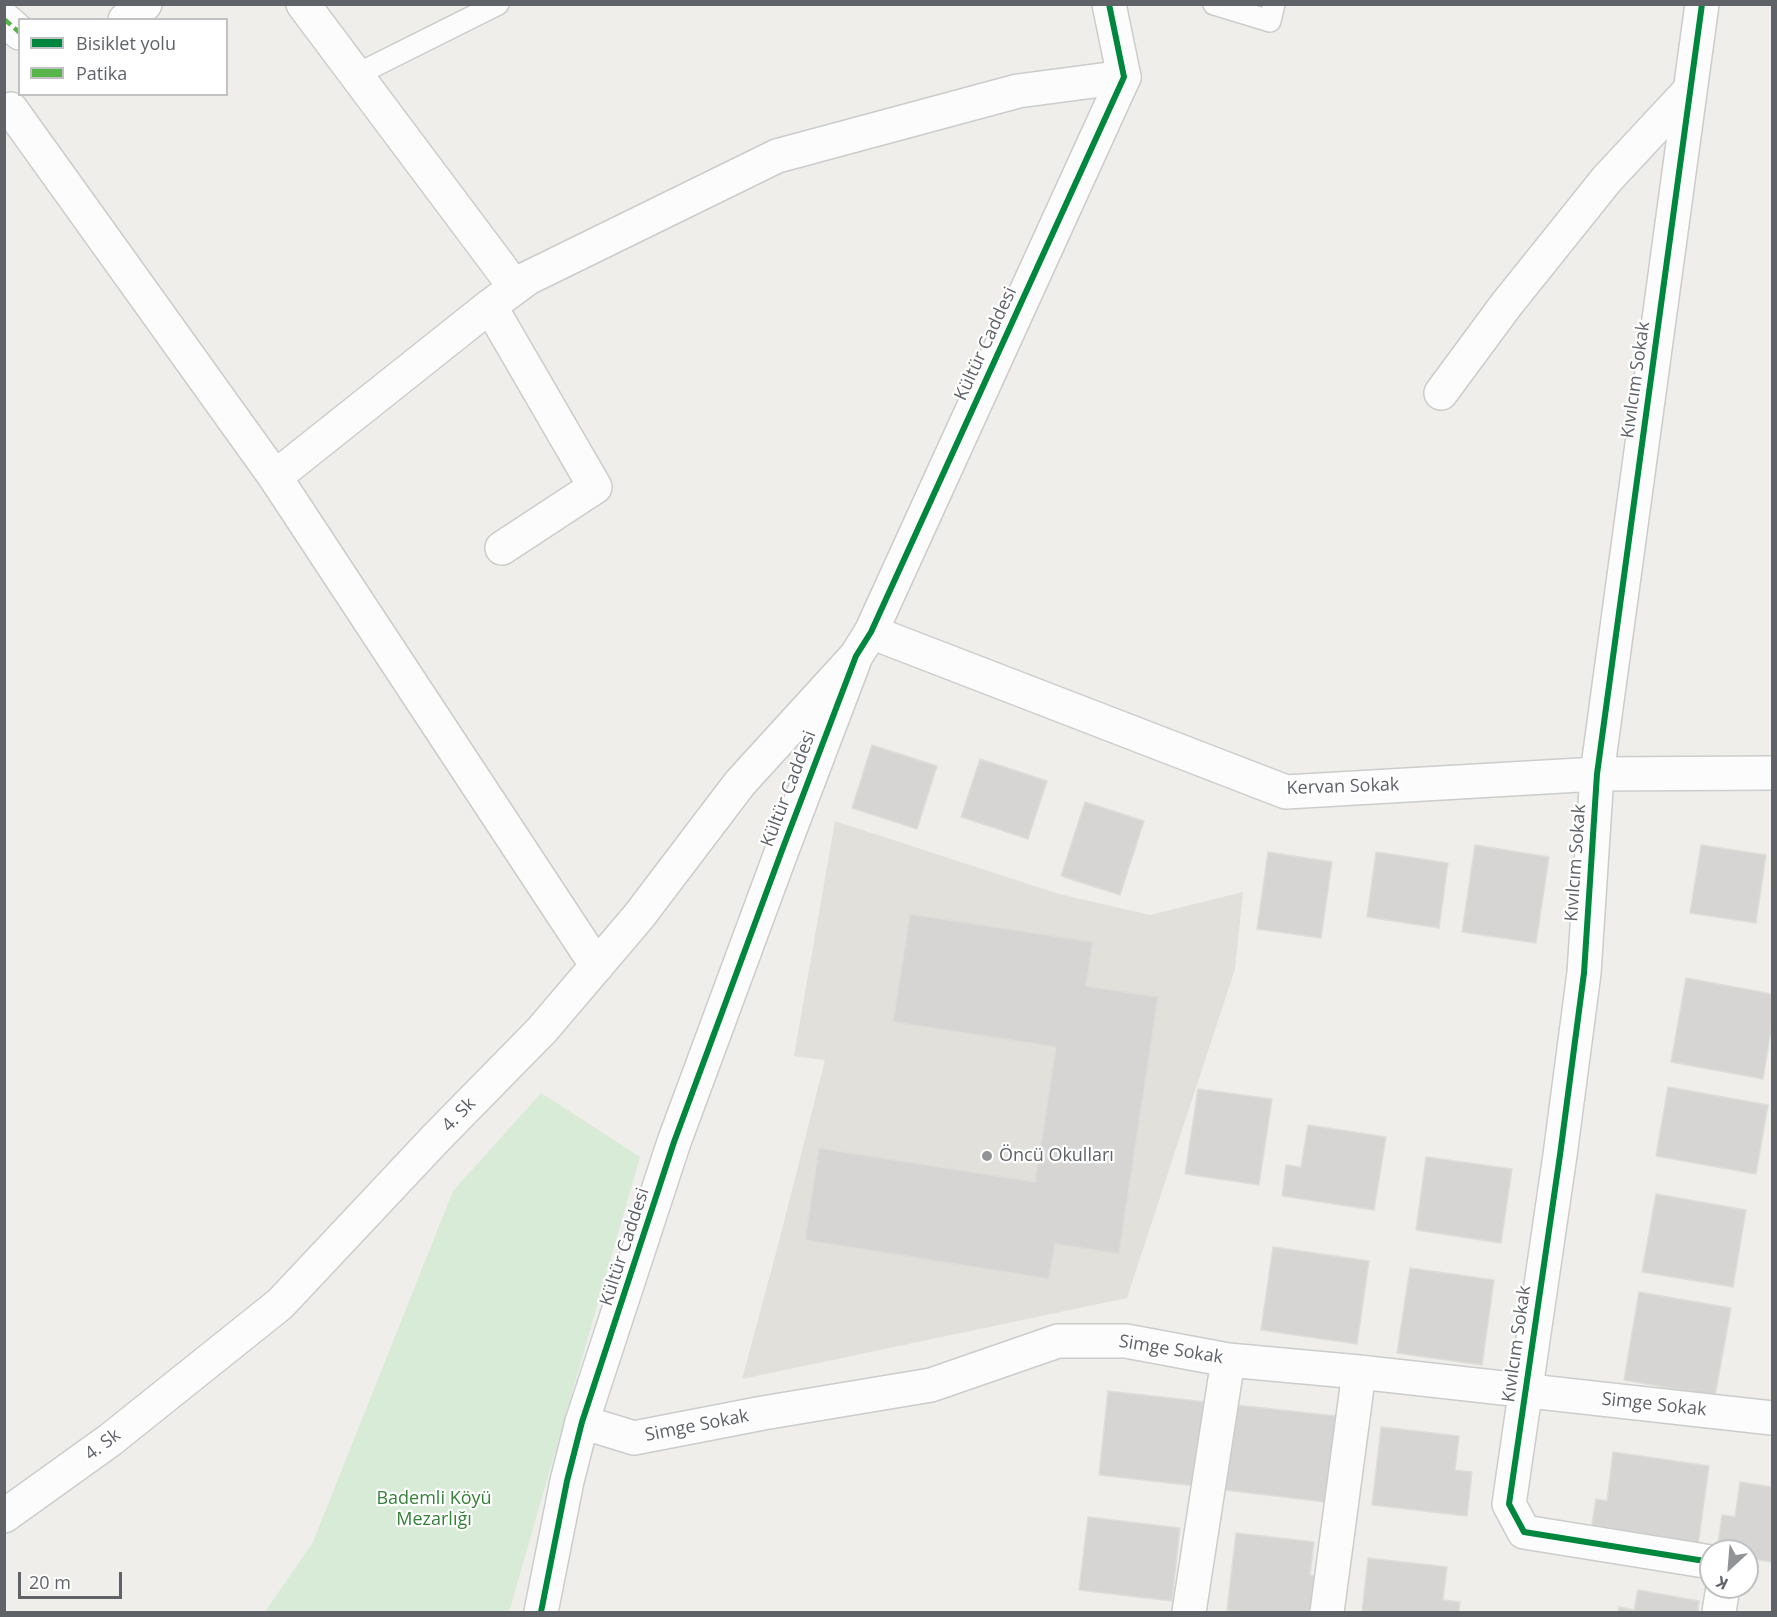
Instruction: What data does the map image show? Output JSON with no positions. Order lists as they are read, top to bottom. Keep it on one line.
{"streets":{"street":["Kültür Caddesi","Kıvılcım Sokak","Kervan Sokak","4. Sk","Simge Sokak"]},"crossings":[["Kültür Caddesi","Kervan Sokak"],["Kültür Caddesi","4. Sk"],["Kültür Caddesi","Simge Sokak"],["Kıvılcım Sokak","Kervan Sokak"],["Kıvılcım Sokak","Simge Sokak"],["Kervan Sokak","4. Sk"]],"parks":["Bademli Köyü Mezarlığı"],"places":["Öncü Okulları"],"legend":["Bisiklet yolu","Patika"],"scale_bar":"20 m","north":"bottom left"}
